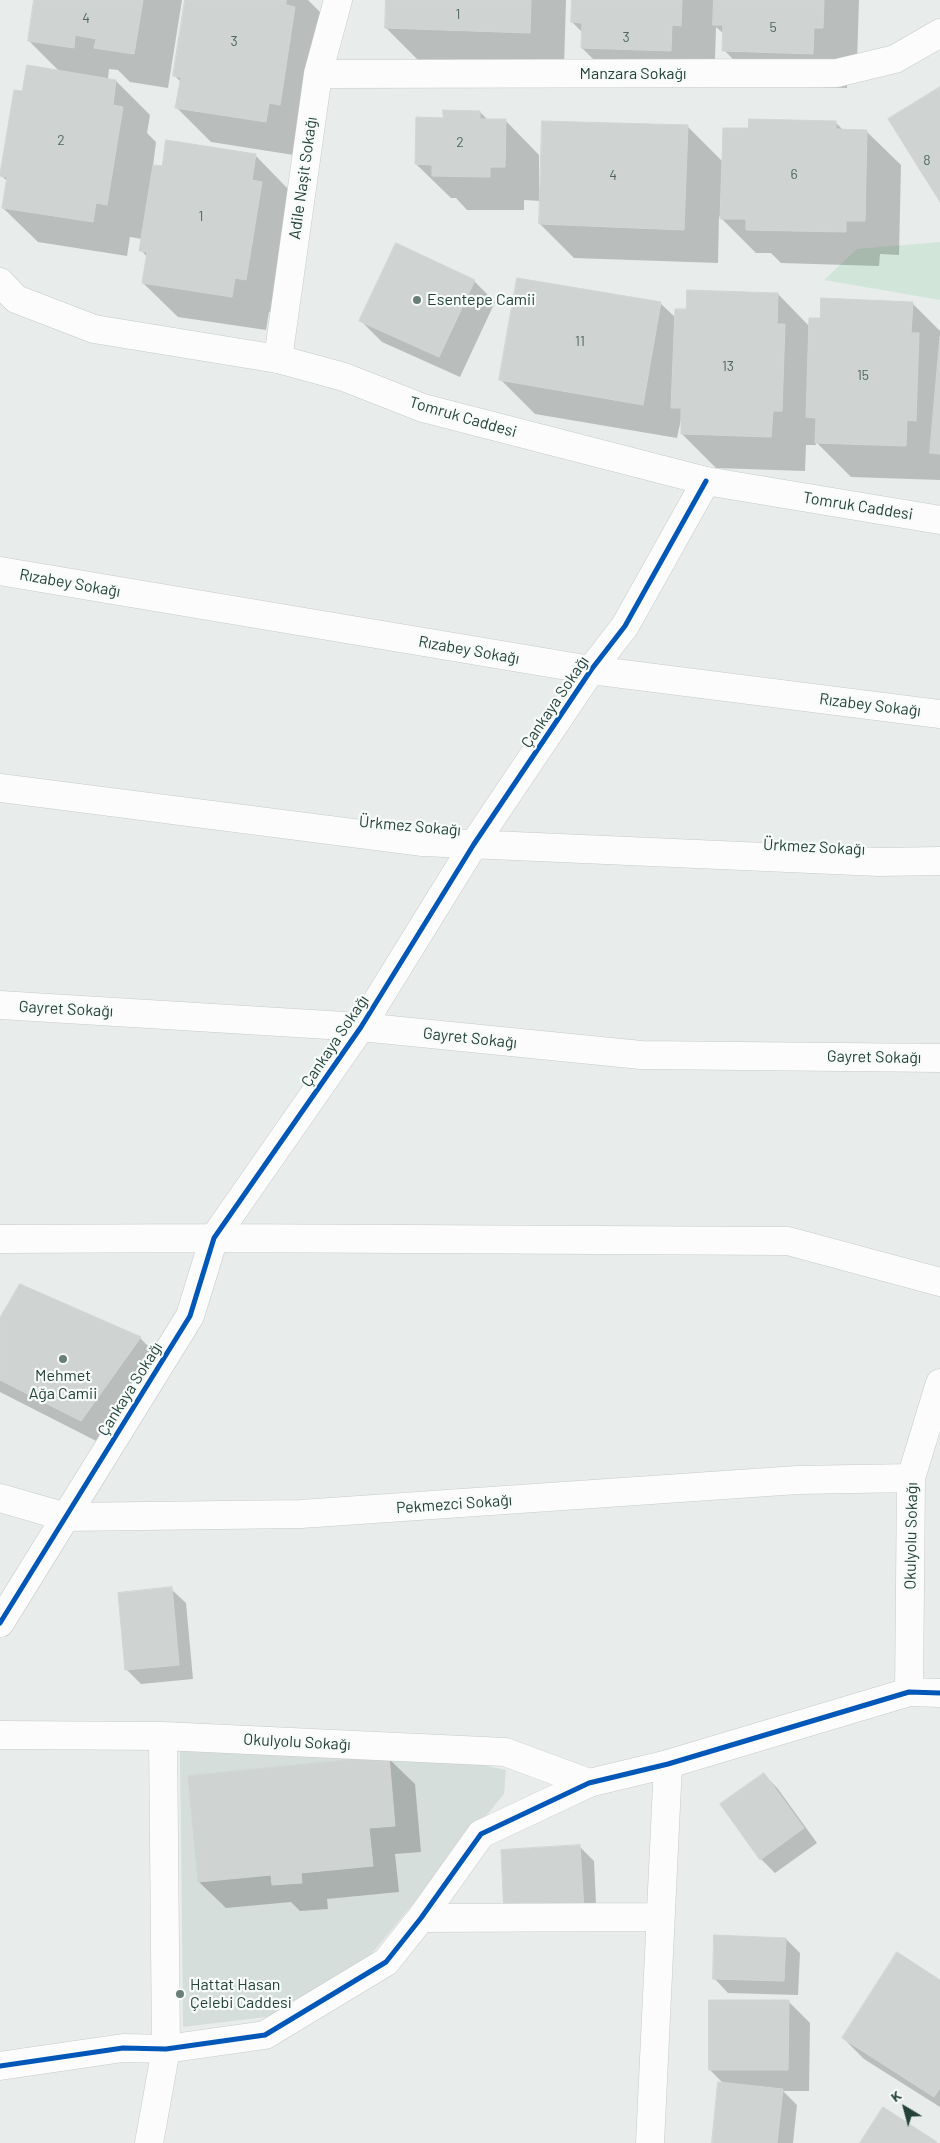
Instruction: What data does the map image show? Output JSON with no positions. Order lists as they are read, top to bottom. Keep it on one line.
{"streets":{"street":["Manzara Sokağı","Adile Naşit Sokağı","Tomruk Caddesi","Rızabey Sokağı","Çankaya Sokağı","Ürkmez Sokağı","Gayret Sokağı","Pekmezci Sokağı","Okulyolu Sokağı"]},"crossings":[["Manzara Sokağı","Adile Naşit Sokağı"],["Adile Naşit Sokağı","Tomruk Caddesi"],["Tomruk Caddesi","Çankaya Sokağı"],["Rızabey Sokağı","Çankaya Sokağı"],["Çankaya Sokağı","Ürkmez Sokağı"],["Çankaya Sokağı","Gayret Sokağı"],["Çankaya Sokağı","Pekmezci Sokağı"],["Pekmezci Sokağı","Okulyolu Sokağı"]],"places":["Esentepe Camii","Mehmet Ağa Camii","Hattat Hasan Çelebi Caddesi"],"house_numbers":["1","4","5","3","3","2","2","8","6","4","1","11","13","15"],"north":"top left"}
